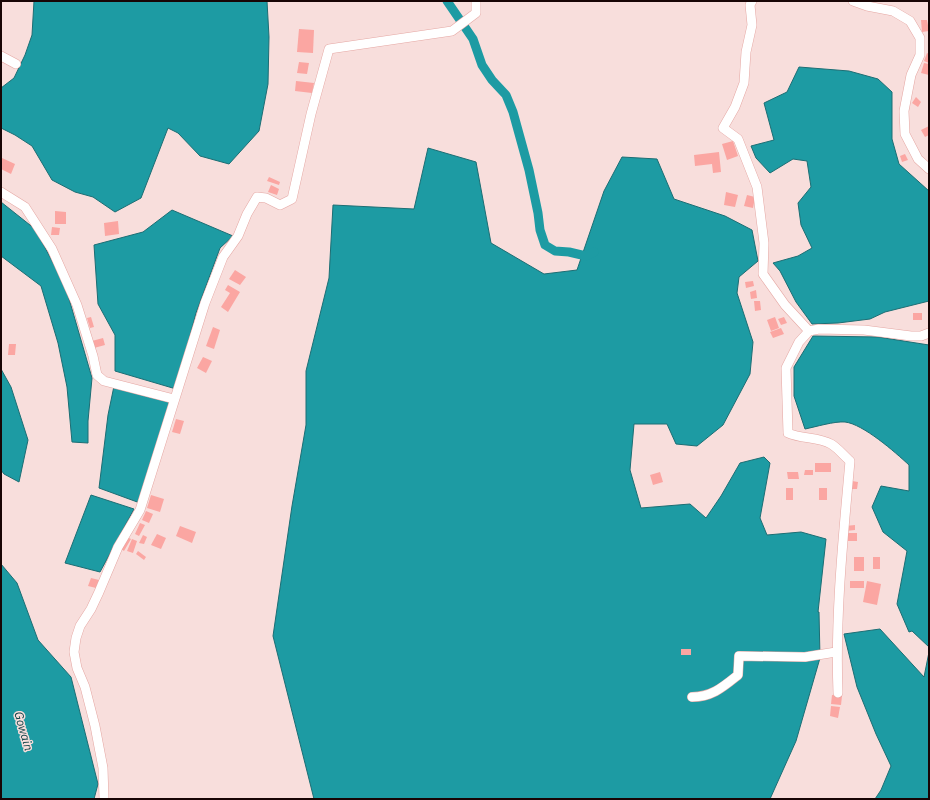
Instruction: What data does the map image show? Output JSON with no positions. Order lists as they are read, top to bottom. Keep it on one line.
{"water":["Gowain"]}
